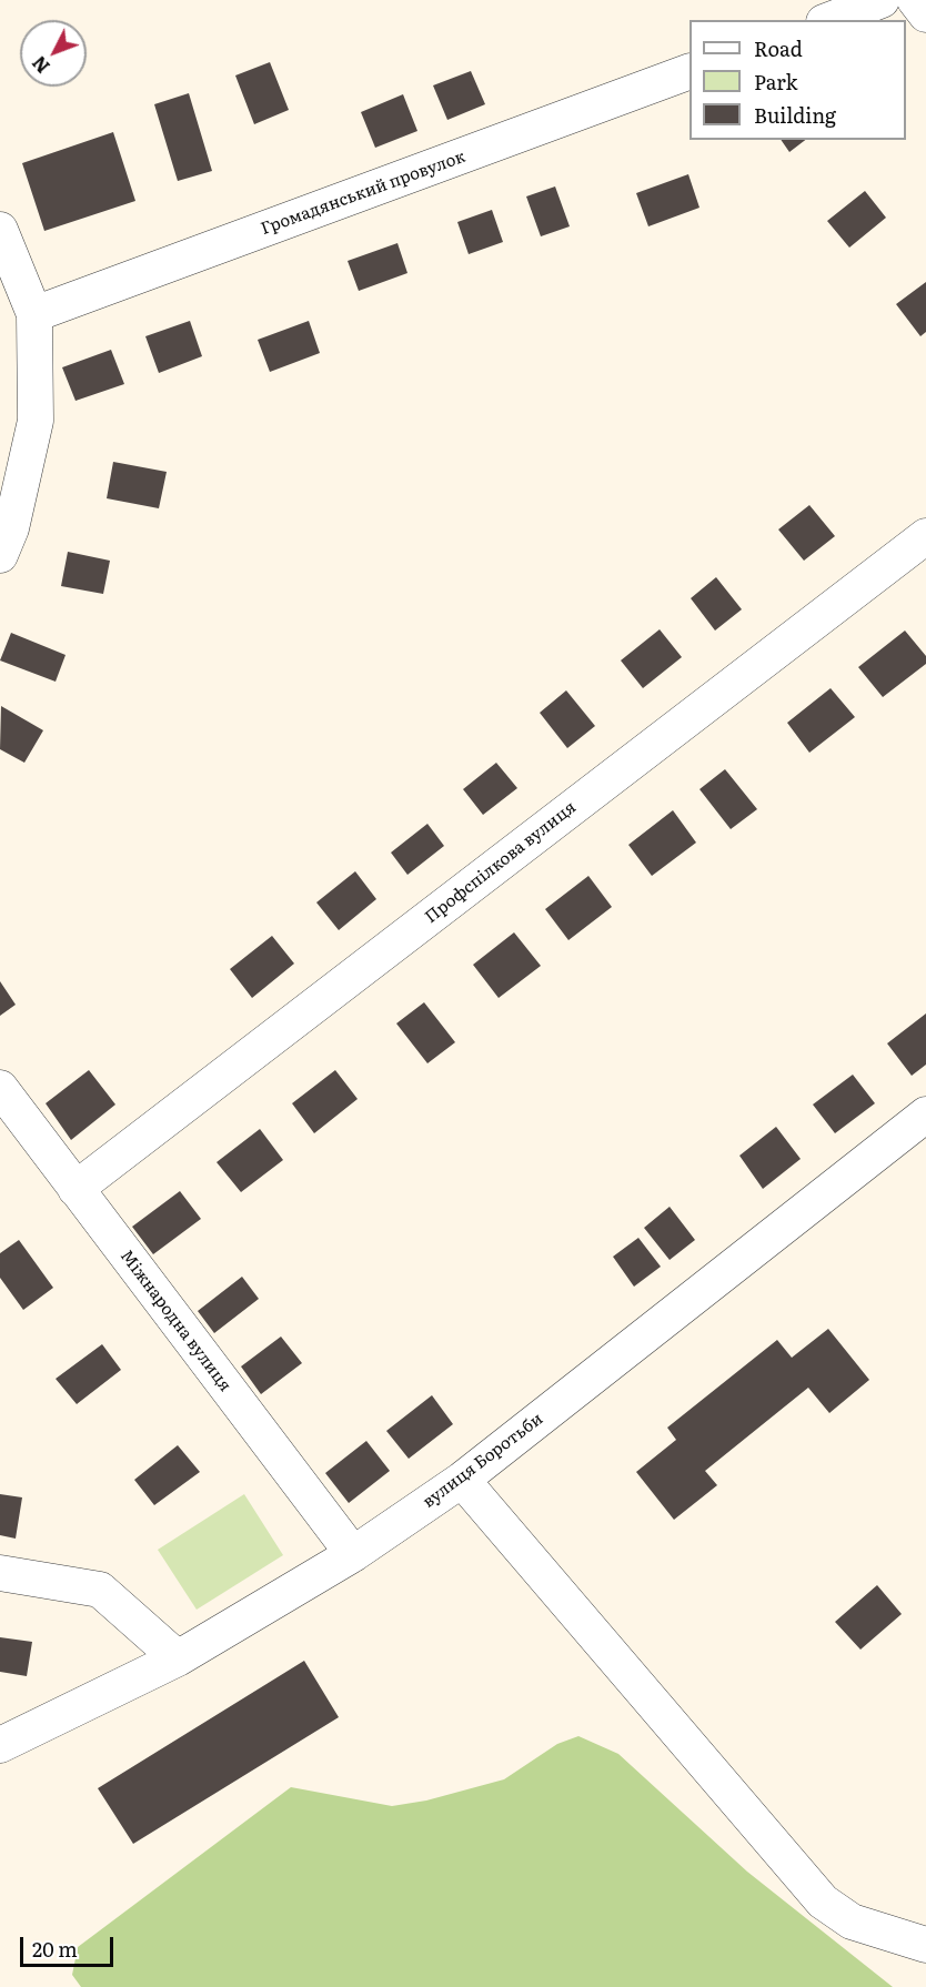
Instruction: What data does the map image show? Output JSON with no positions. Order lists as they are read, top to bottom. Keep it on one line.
{"streets":{"street":["Громадянський провулок","Профспілкова вулиця","Міжнародна вулиця","вулиця Боротьби"]},"crossings":[["Профспілкова вулиця","Міжнародна вулиця"],["Міжнародна вулиця","вулиця Боротьби"]],"legend":["Road","Park","Building"],"scale_bar":"20 m","north":"bottom left"}
